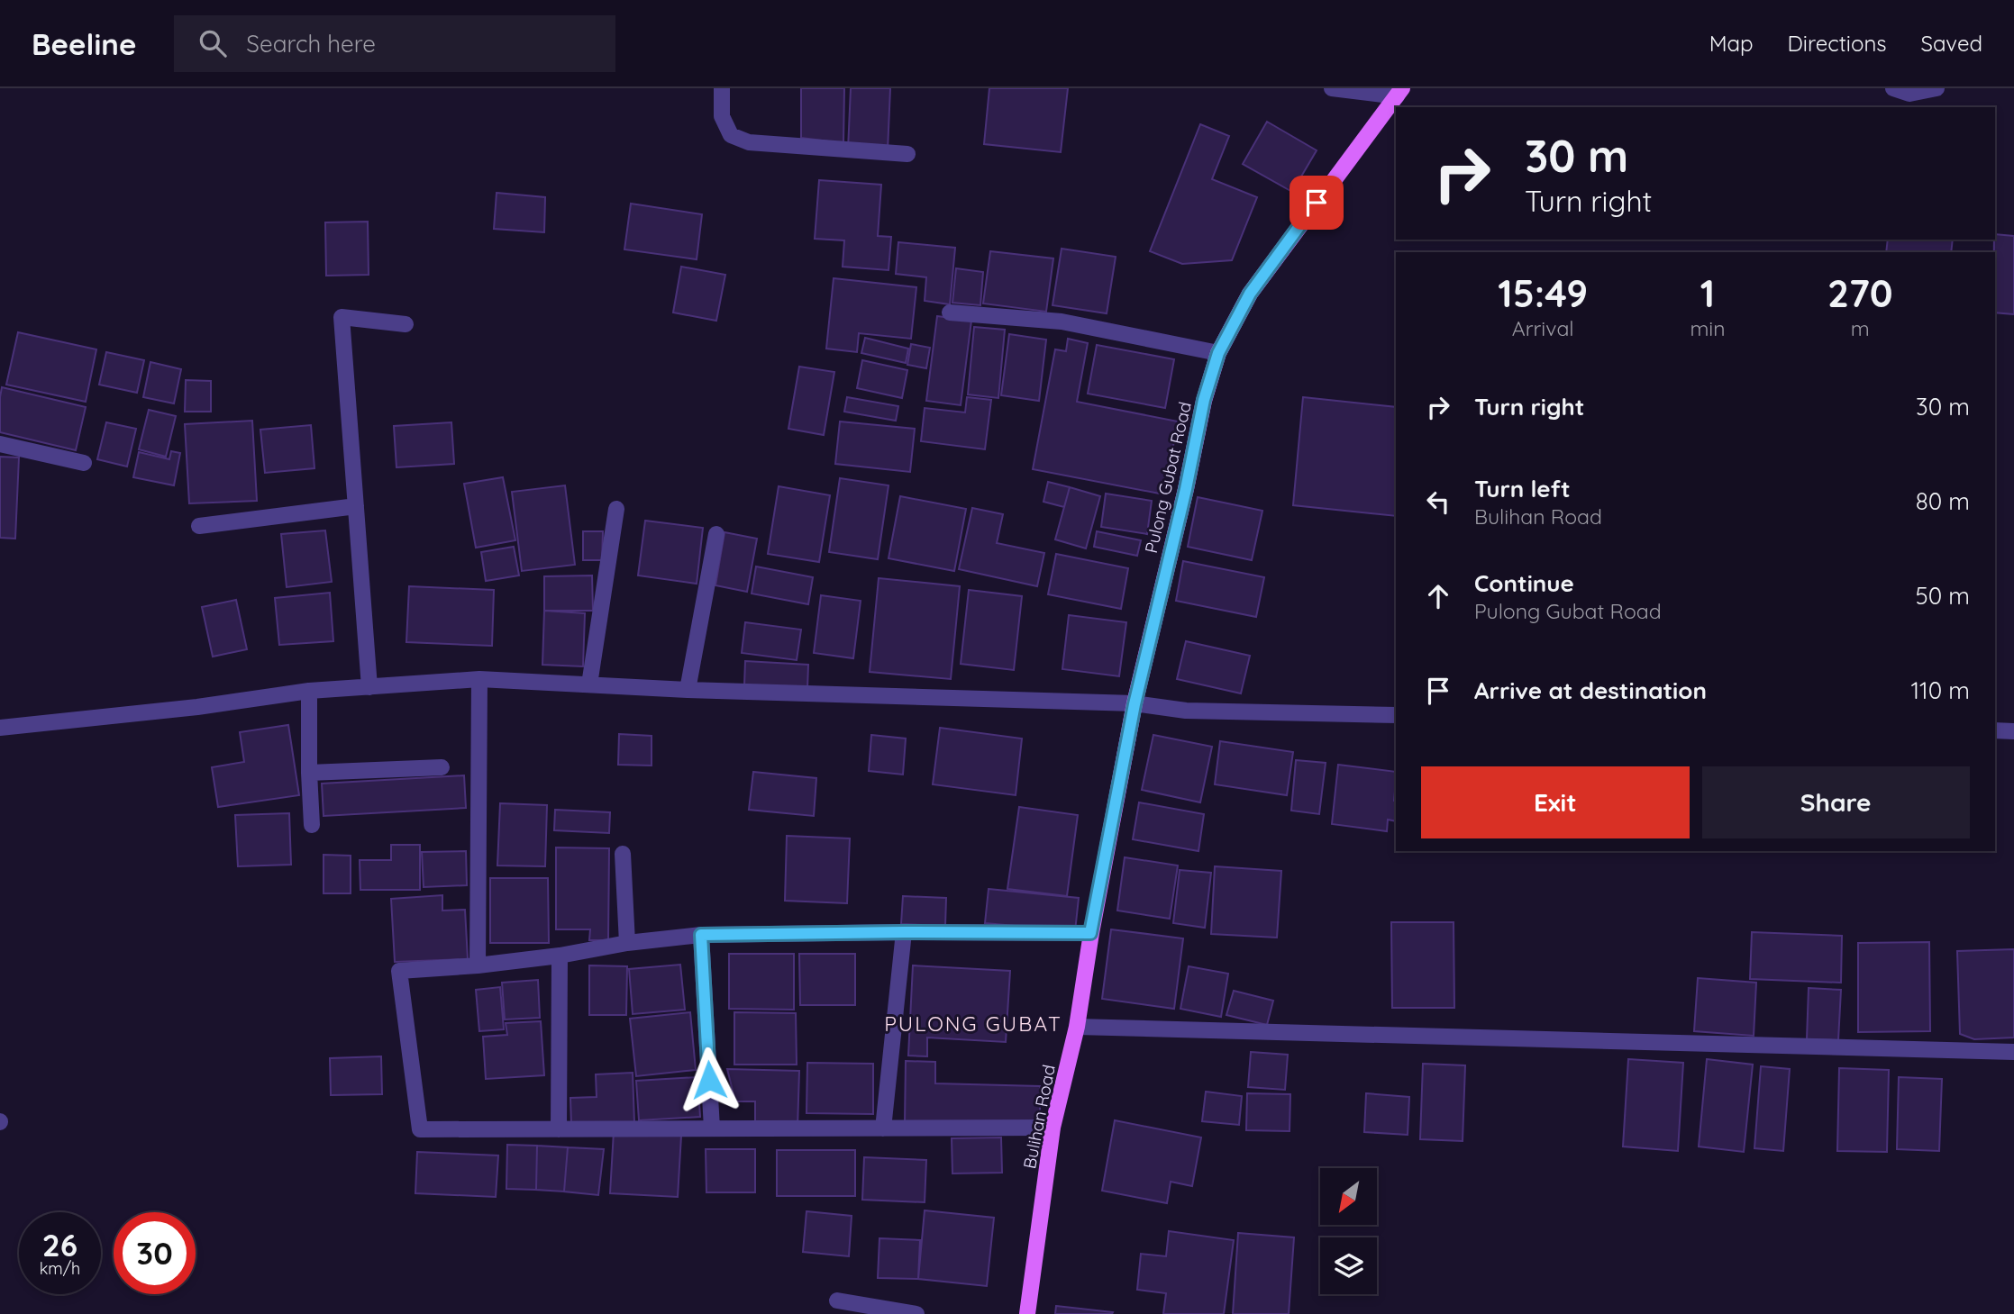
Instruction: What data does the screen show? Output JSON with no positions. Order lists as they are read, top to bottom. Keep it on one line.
{"streets":{"main road":["Pulong Gubat Road","Bulihan Road"]},"crossings":[["Pulong Gubat Road","Bulihan Road"]],"districts":["PULONG GUBAT"],"north":"bottom left","page":{"header":"Beeline","search":"Search here","nav":["Map","Directions","Saved"],"turn":["30 m","Turn right"],"eta":["15:49","Arrival","1","min","270","m"],"list":[{"name":"Turn right","value":"30 m"},{"name":"Turn left","note":"Bulihan Road","value":"80 m"},{"name":"Continue","note":"Pulong Gubat Road","value":"50 m"},{"name":"Arrive at destination","value":"110 m"}],"buttons":["Exit","Share"],"speed":"26 km/h","limit":"30"}}
